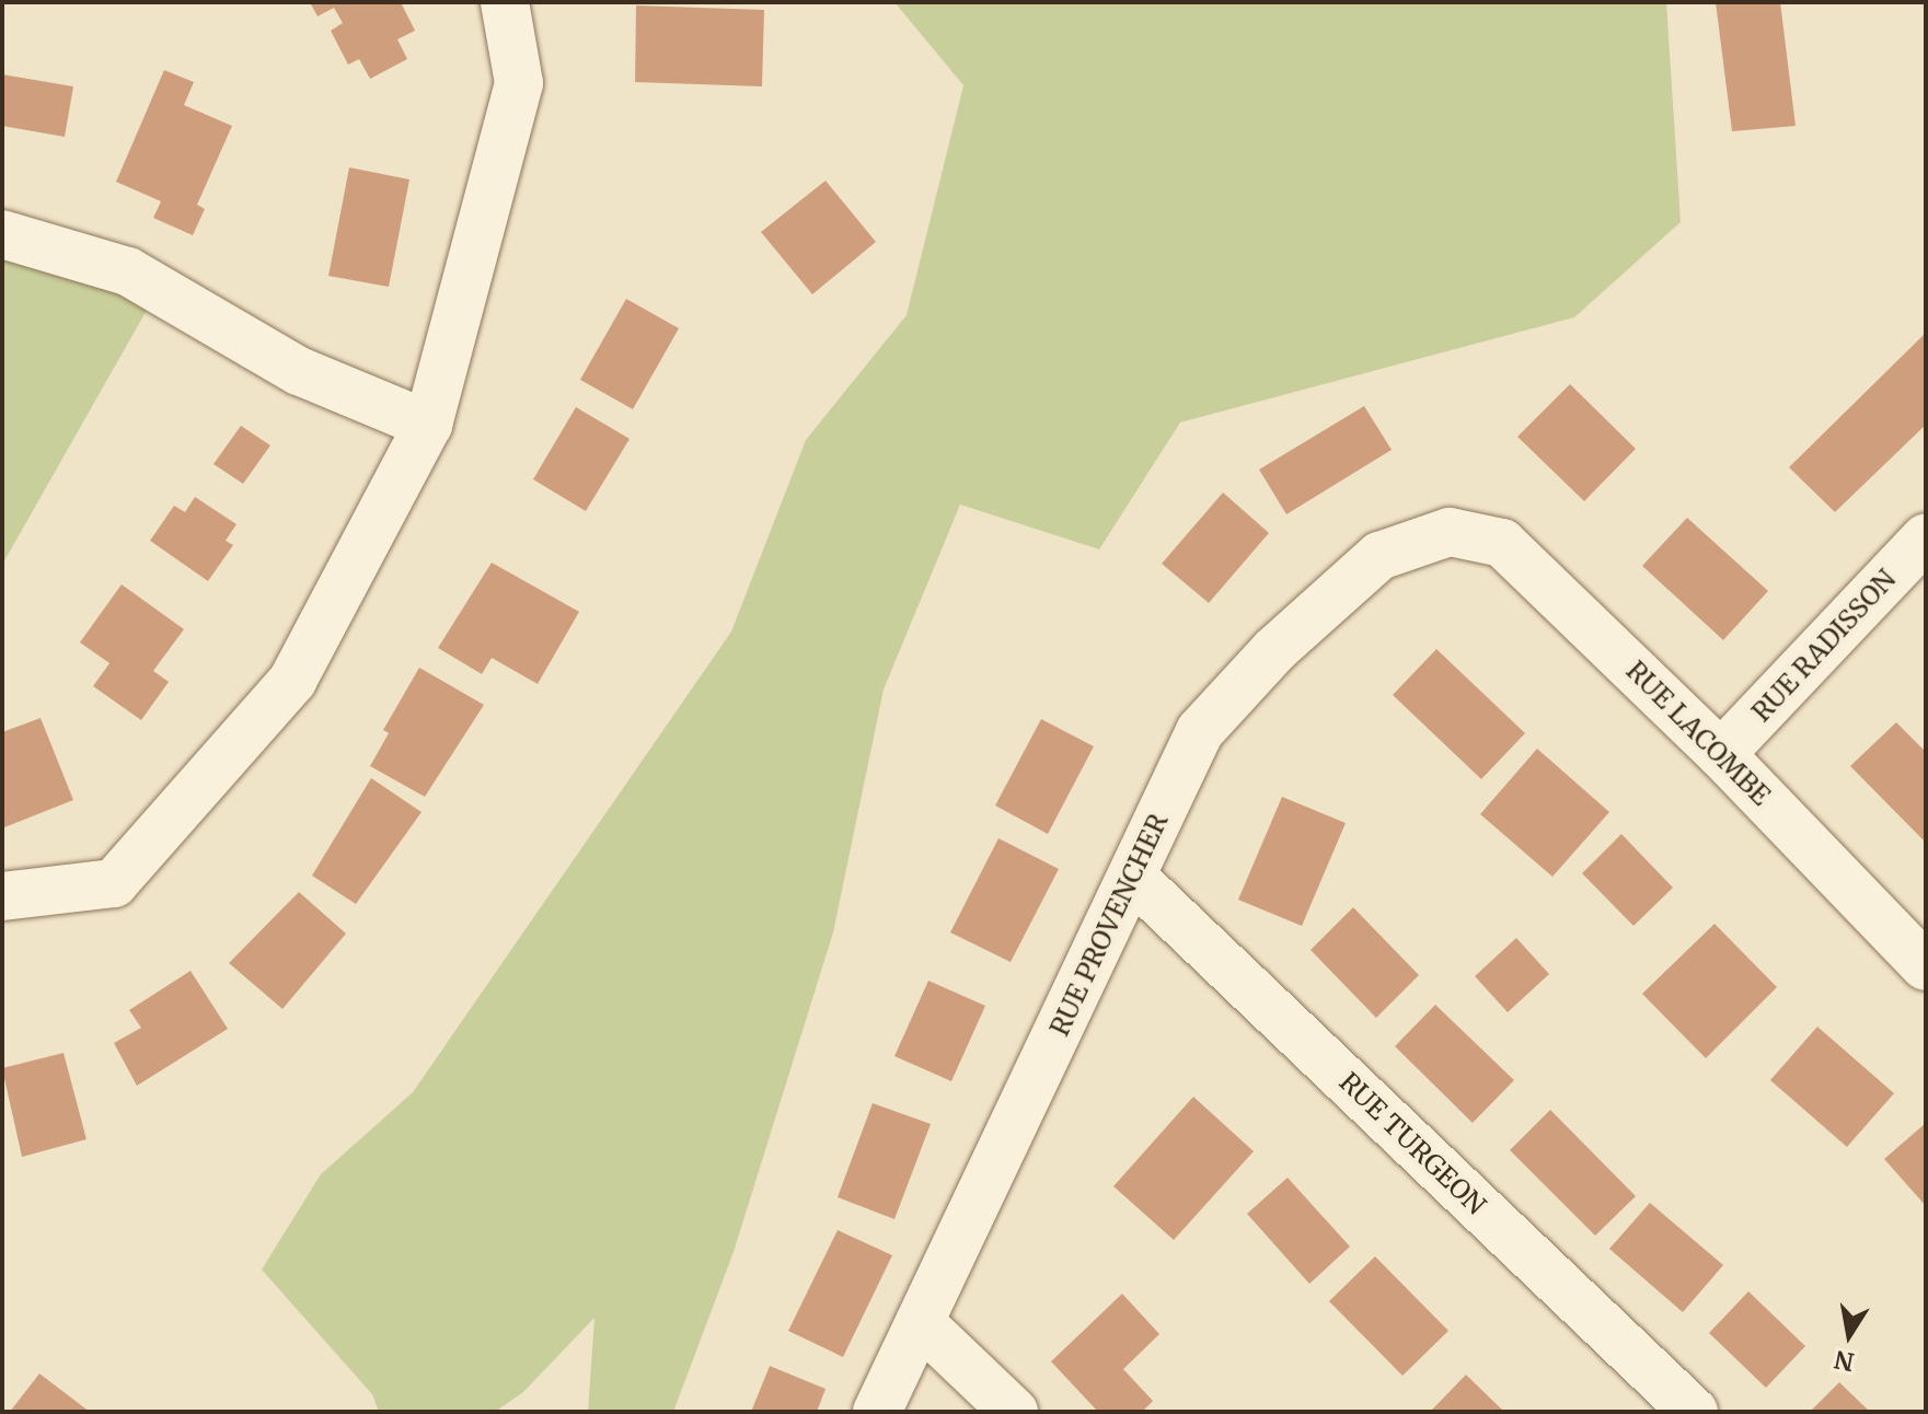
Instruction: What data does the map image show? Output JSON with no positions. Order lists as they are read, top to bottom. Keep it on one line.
{"streets":{"street":["RUE RADISSON","RUE LACOMBE","RUE PROVENCHER","RUE TURGEON"]},"crossings":[["RUE RADISSON","RUE LACOMBE"],["RUE LACOMBE","RUE PROVENCHER"],["RUE PROVENCHER","RUE TURGEON"]],"north":"bottom"}
